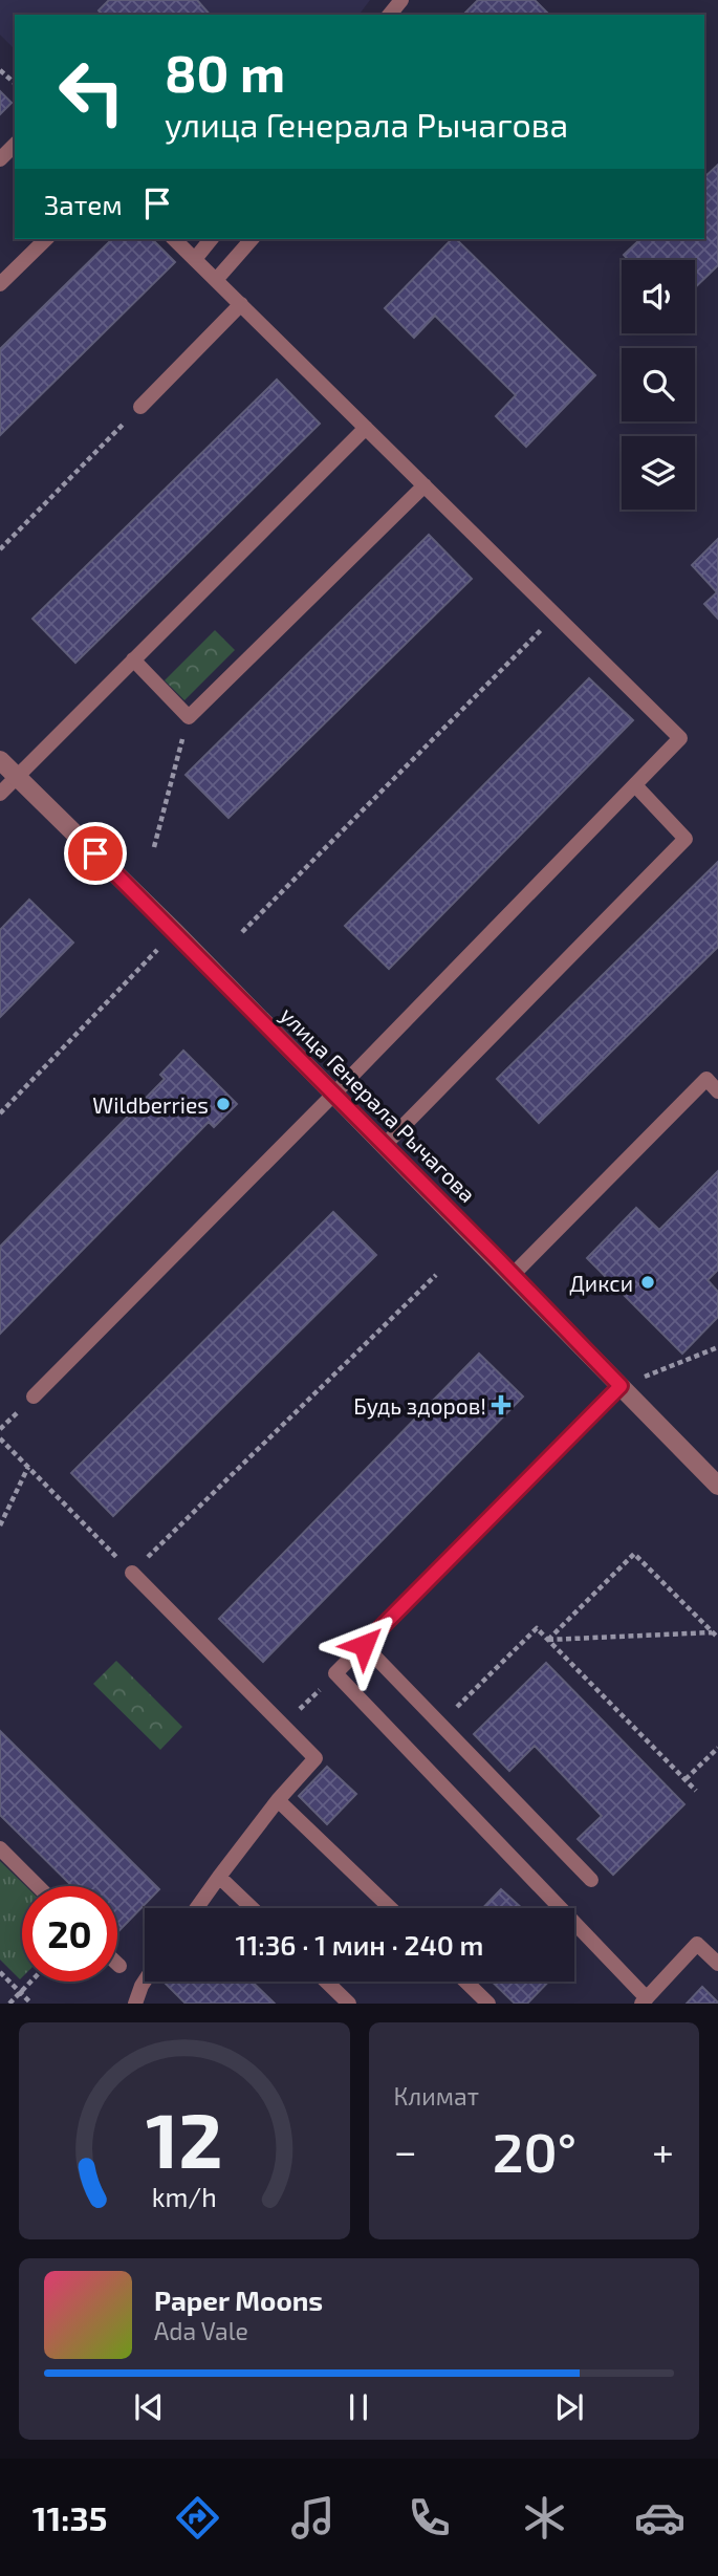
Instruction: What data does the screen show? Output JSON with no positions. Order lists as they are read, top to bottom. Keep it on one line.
{"streets":{"street":["улица Генерала Рычагова"]},"places":{"other":["Wildberries","Дикси"],"health":["Будь здоров!"]},"page":{"turn":["80 m","улица Генерала Рычагова"],"then":"Затем","limit":"20","trip":"11:36 · 1 мин · 240 m","tile":"Климат","heat":["−","20°","+"],"song":["Paper Moons","Ada Vale"],"tabs":"11:35","gauge":["12","km/h"]}}
